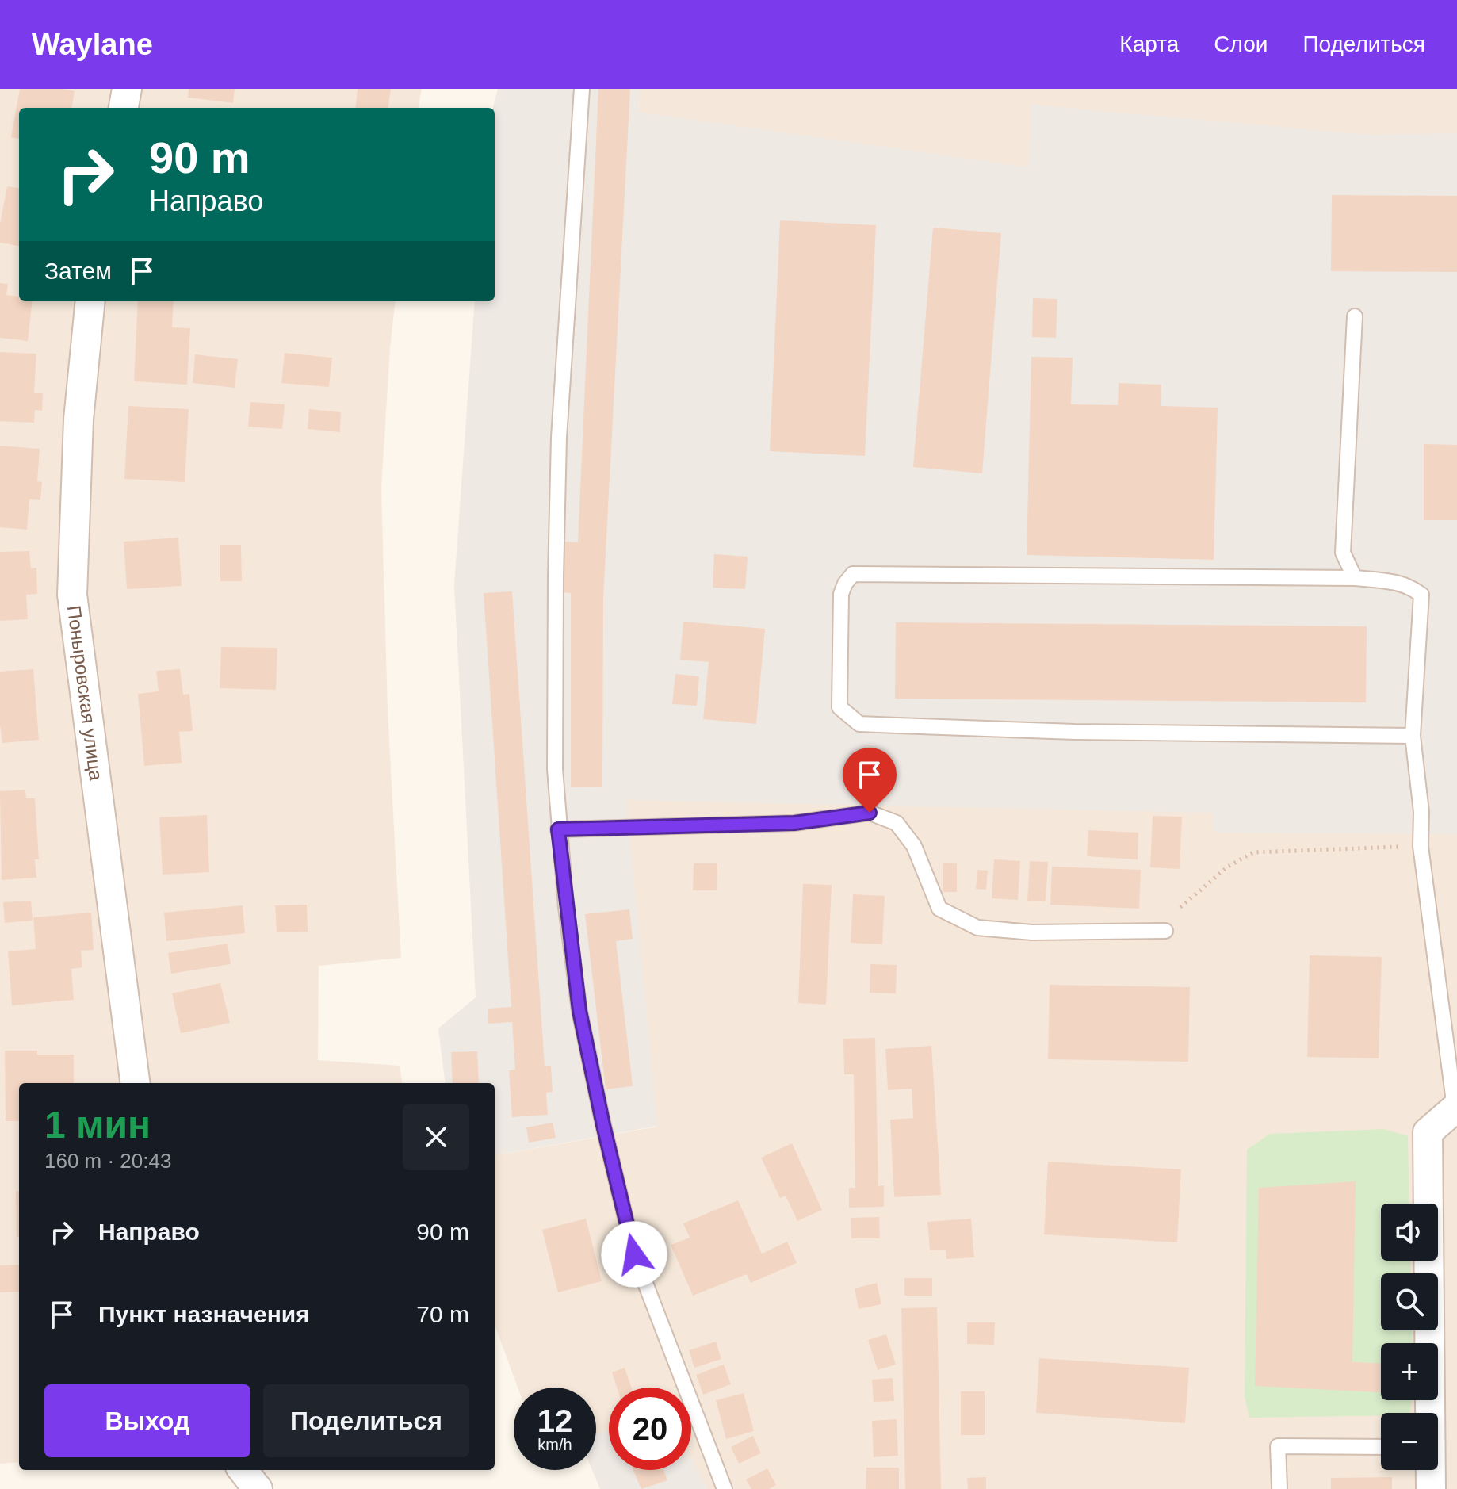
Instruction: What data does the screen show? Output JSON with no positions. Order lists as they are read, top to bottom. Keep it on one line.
{"streets":{"street":["Поныровская улица"]},"page":{"header":"Waylane","nav":["Карта","Слои","Поделиться"],"turn":["90 m","Направо"],"then":"Затем","heading":["1 мин","160 m · 20:43"],"list":[{"name":"Направо","value":"90 m"},{"name":"Пункт назначения","value":"70 m"}],"map_buttons":["+","−"],"buttons":["Выход","Поделиться"],"speed":"12 km/h","limit":"20"}}
